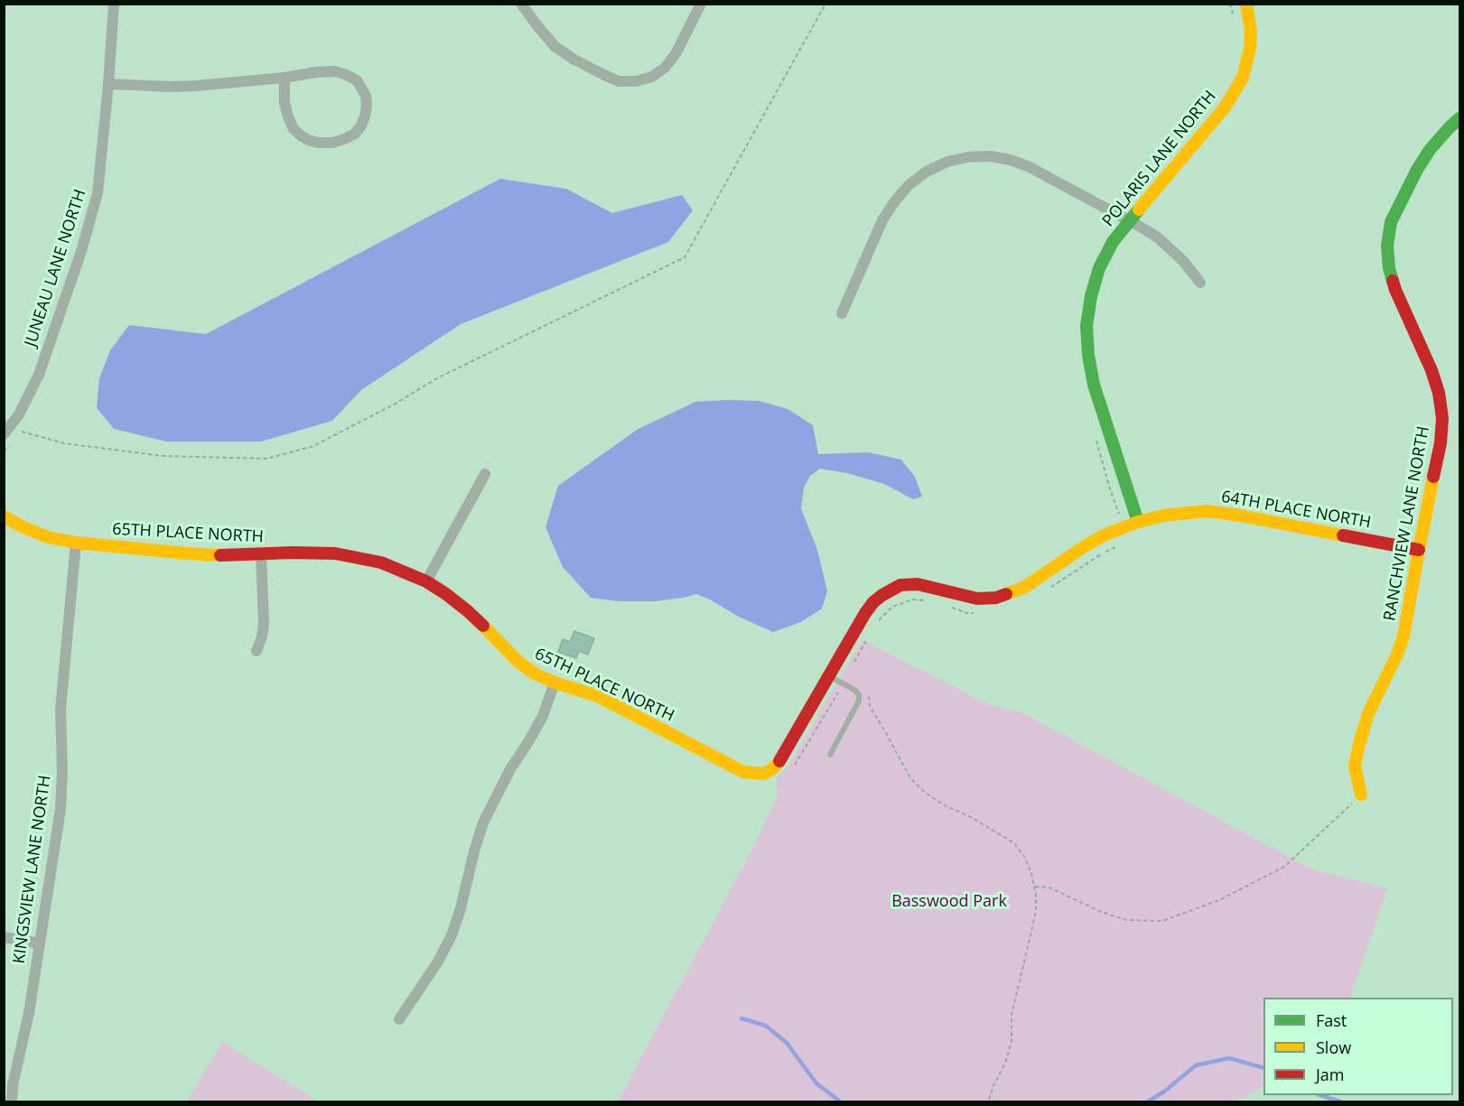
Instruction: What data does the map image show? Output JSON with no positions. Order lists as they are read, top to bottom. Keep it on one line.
{"streets":{"street":["POLARIS LANE NORTH","JUNEAU LANE NORTH","64TH PLACE NORTH","RANCHVIEW LANE NORTH","65TH PLACE NORTH","KINGSVIEW LANE NORTH"]},"crossings":[["POLARIS LANE NORTH","64TH PLACE NORTH"],["64TH PLACE NORTH","RANCHVIEW LANE NORTH"],["64TH PLACE NORTH","65TH PLACE NORTH"],["65TH PLACE NORTH","KINGSVIEW LANE NORTH"]],"parks":["Basswood Park"],"legend":["Fast","Slow","Jam"]}
